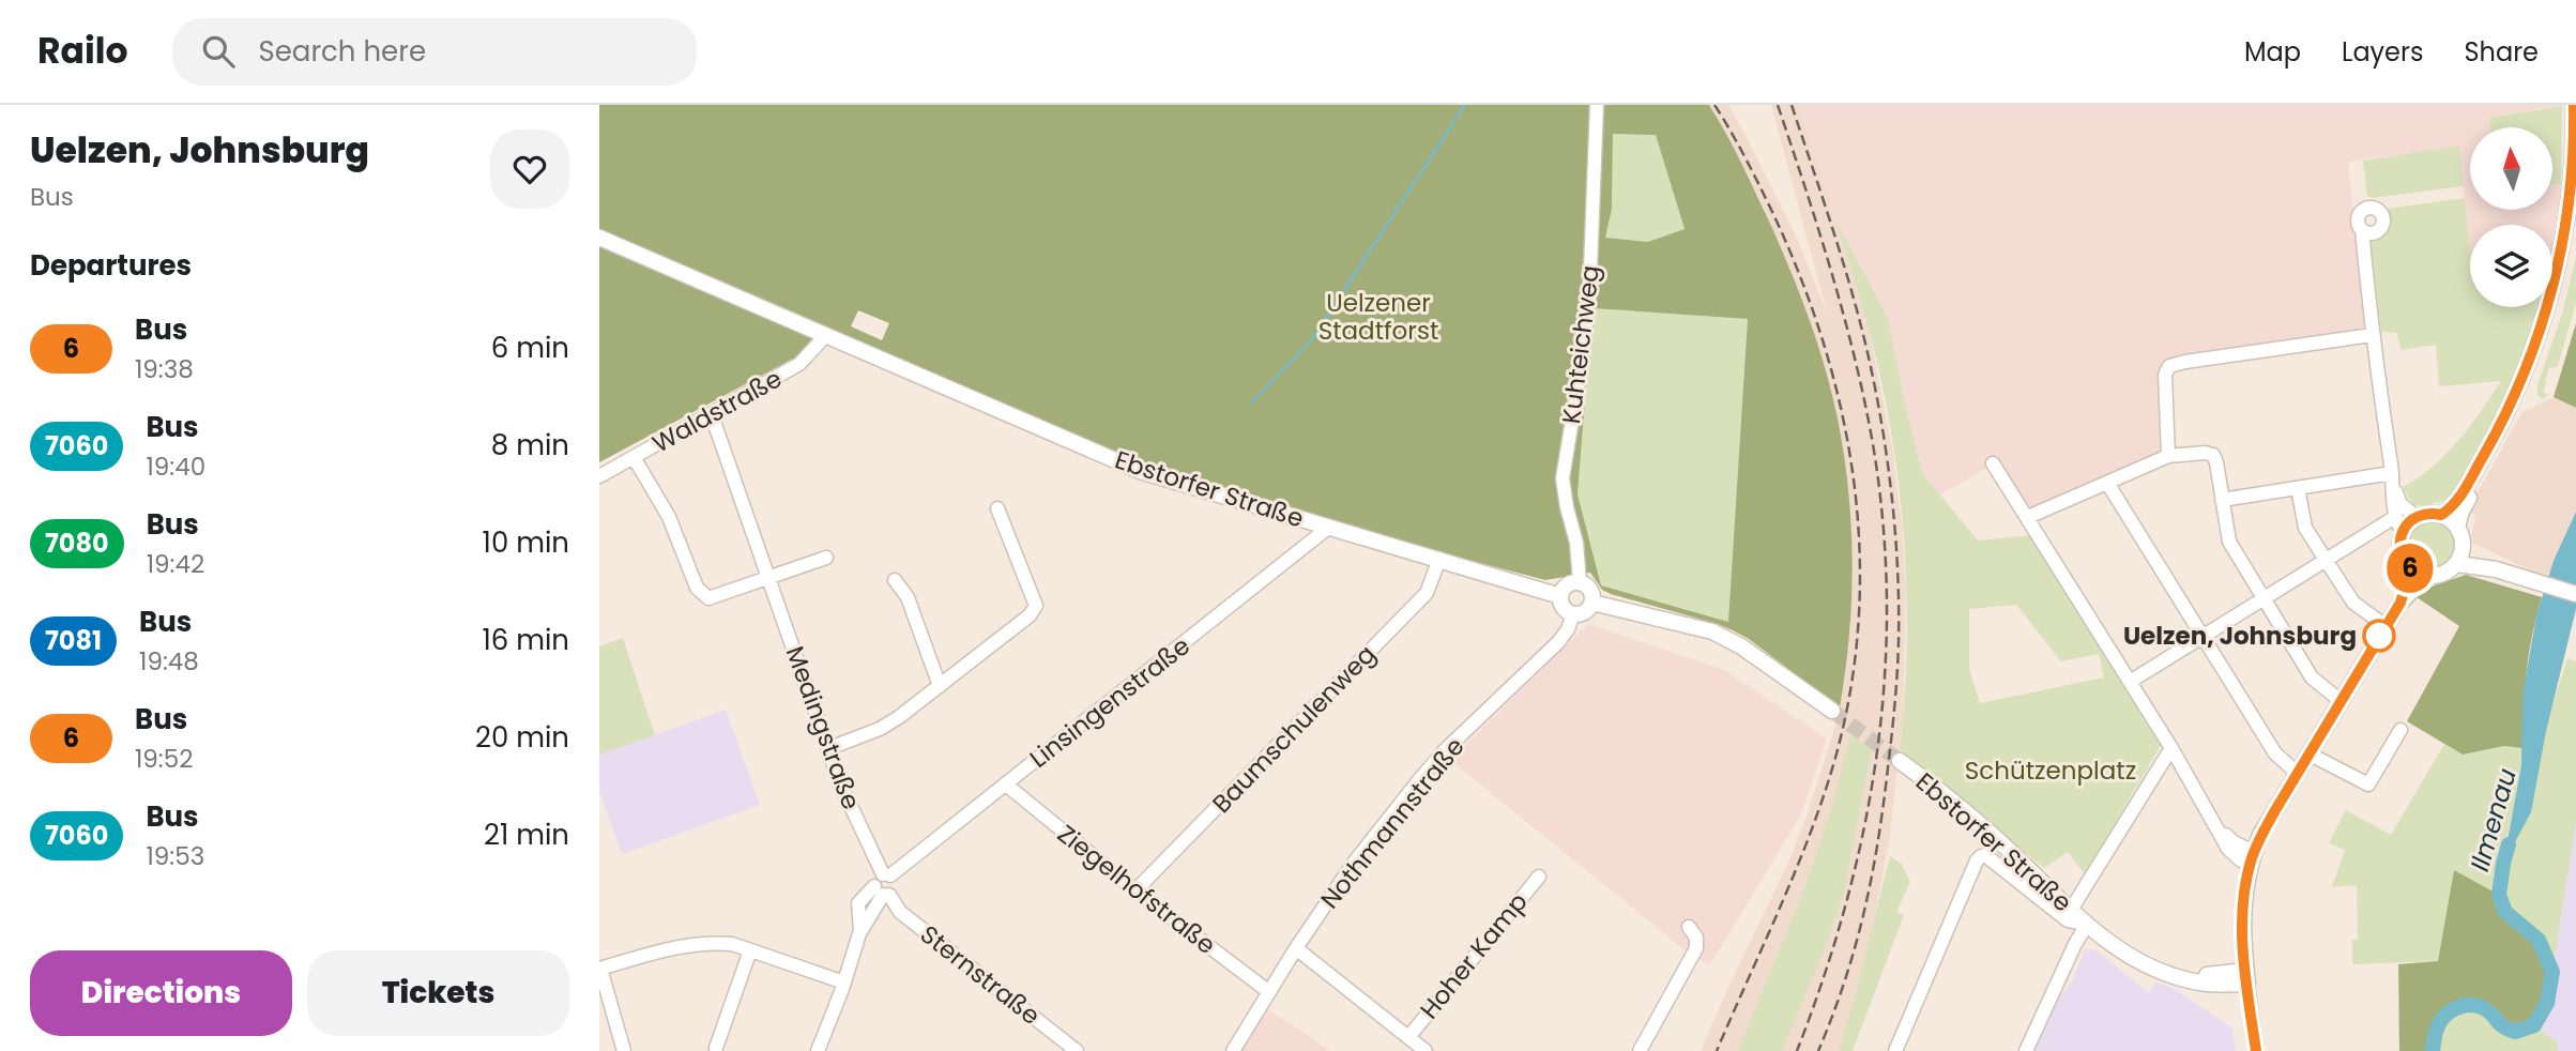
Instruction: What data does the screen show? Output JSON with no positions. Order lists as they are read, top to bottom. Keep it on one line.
{"streets":{"main road":["Ebstorfer Straße"],"street":["Kuhteichweg","Waldstraße","Linsingenstraße","Medingstraße","Baumschulenweg","Nothmannstraße","Ziegelhofstraße","Hoher Kamp","Sternstraße"]},"crossings":[["Kuhteichweg","Ebstorfer Straße"],["Kuhteichweg","Nothmannstraße"],["Waldstraße","Ebstorfer Straße"],["Waldstraße","Medingstraße"],["Ebstorfer Straße","Linsingenstraße"],["Ebstorfer Straße","Baumschulenweg"],["Ebstorfer Straße","Nothmannstraße"],["Linsingenstraße","Medingstraße"],["Linsingenstraße","Ziegelhofstraße"],["Linsingenstraße","Sternstraße"],["Medingstraße","Sternstraße"],["Baumschulenweg","Ziegelhofstraße"],["Nothmannstraße","Ziegelhofstraße"]],"water":["Ilmenau"],"parks":["Uelzener Stadtforst","Schützenplatz"],"places":["Uelzen, Johnsburg"],"lines":["bus line 6"],"north":"top","page":{"header":"Railo","search":"Search here","nav":["Map","Layers","Share"],"heading":[["Uelzen, Johnsburg","Bus"],"Departures"],"on_map":"6","list":[{"mark":"6","name":"Bus","note":"19:38","value":"6 min"},{"mark":"7060","name":"Bus","note":"19:40","value":"8 min"},{"mark":"7080","name":"Bus","note":"19:42","value":"10 min"},{"mark":"7081","name":"Bus","note":"19:48","value":"16 min"},{"mark":"6","name":"Bus","note":"19:52","value":"20 min"},{"mark":"7060","name":"Bus","note":"19:53","value":"21 min"}],"buttons":["Directions","Tickets"]}}
